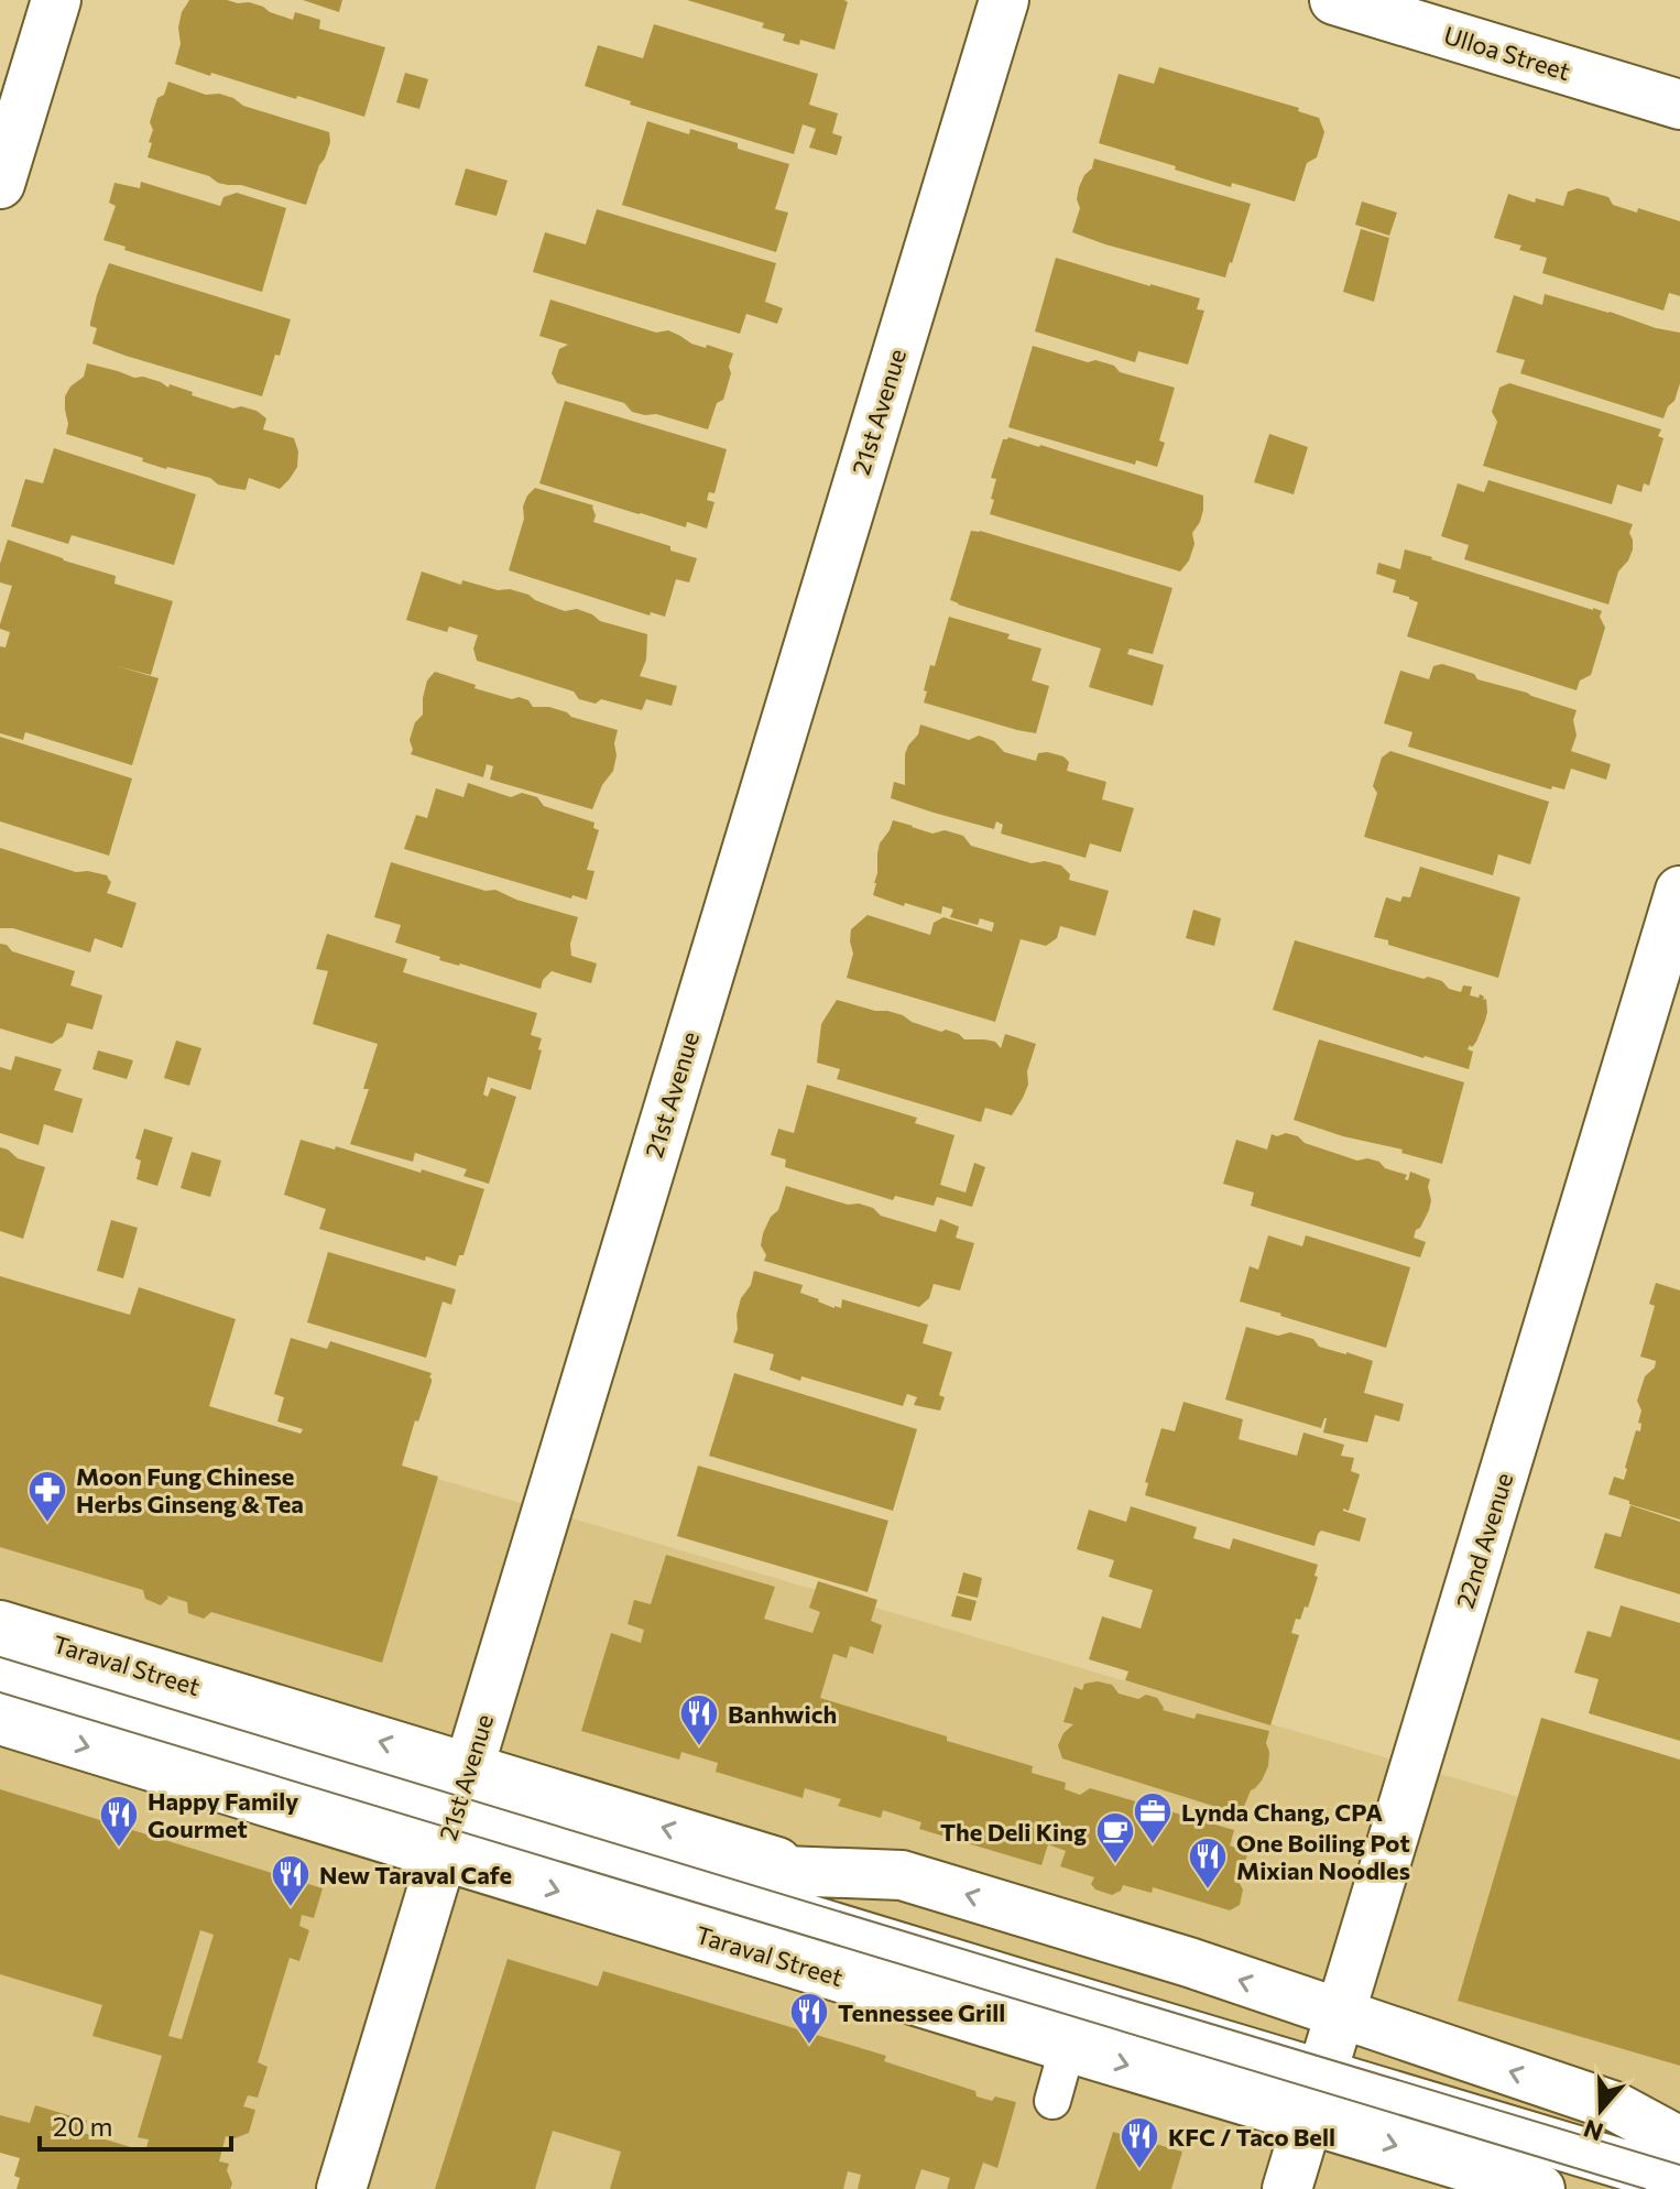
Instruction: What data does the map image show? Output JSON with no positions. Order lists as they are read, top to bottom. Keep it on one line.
{"streets":{"street":["Ulloa Street","21st Avenue","22nd Avenue","Taraval Street"]},"crossings":[["21st Avenue","Taraval Street"],["22nd Avenue","Taraval Street"]],"places":{"pharmacy":["Moon Fung Chinese Herbs Ginseng & Tea"],"restaurant":["Banhwich","Happy Family Gourmet","One Boiling Pot Mixian Noodles","New Taraval Cafe","Tennessee Grill","KFC / Taco Bell"],"office":["Lynda Chang, CPA"],"cafe":["The Deli King"]},"scale_bar":"20 m","north":"bottom"}
